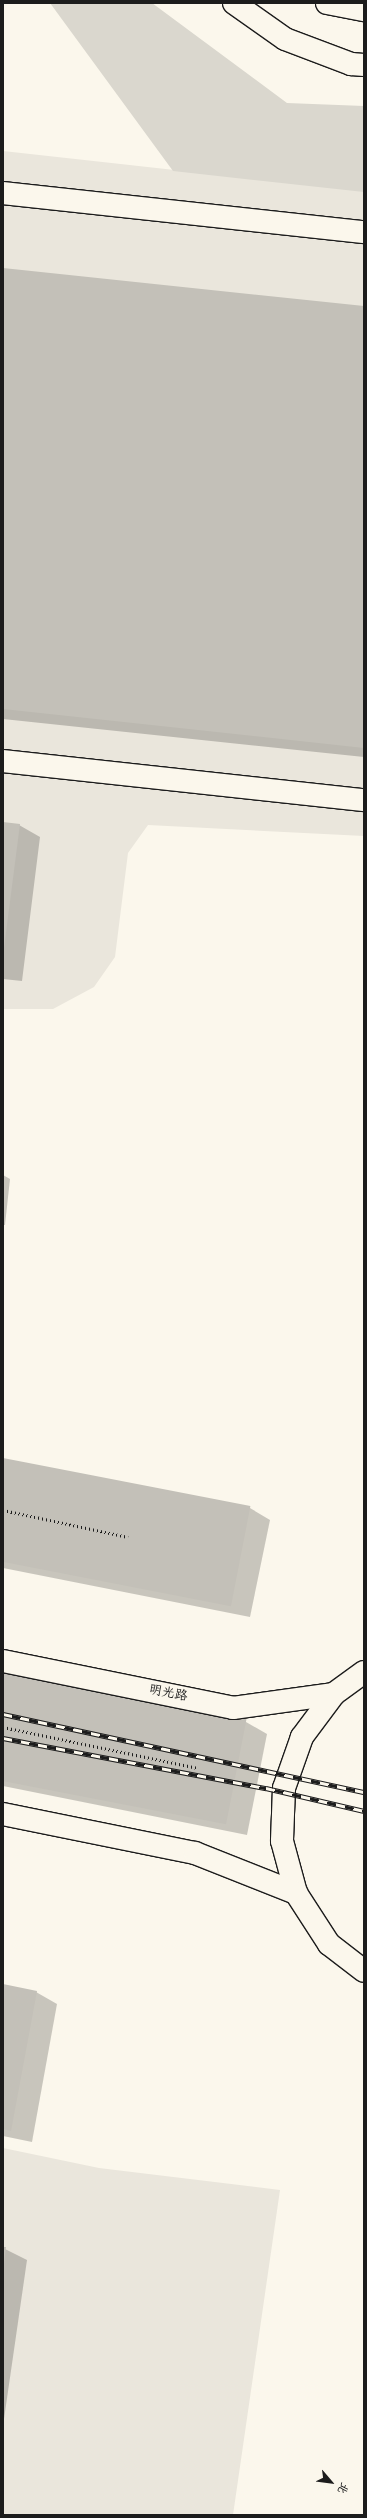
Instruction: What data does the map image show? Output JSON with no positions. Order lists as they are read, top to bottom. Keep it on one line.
{"streets":{"main road":["明光路"]},"north":"bottom right"}
